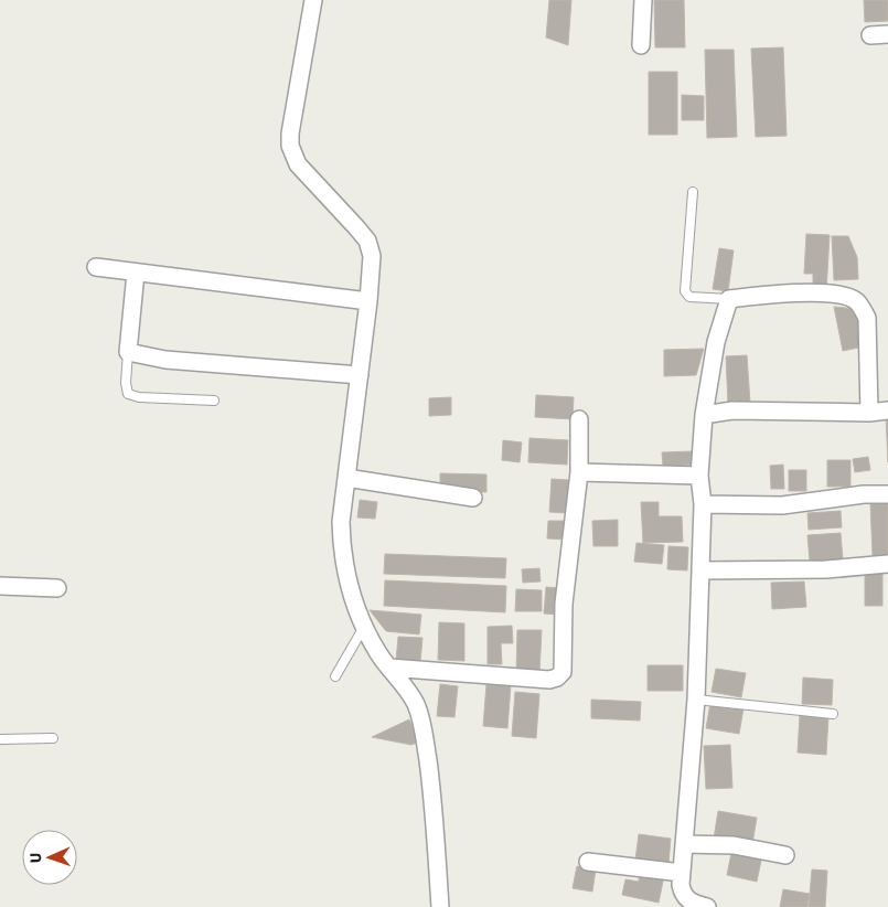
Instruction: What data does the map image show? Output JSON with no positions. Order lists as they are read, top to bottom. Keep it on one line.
{"north":"left"}
